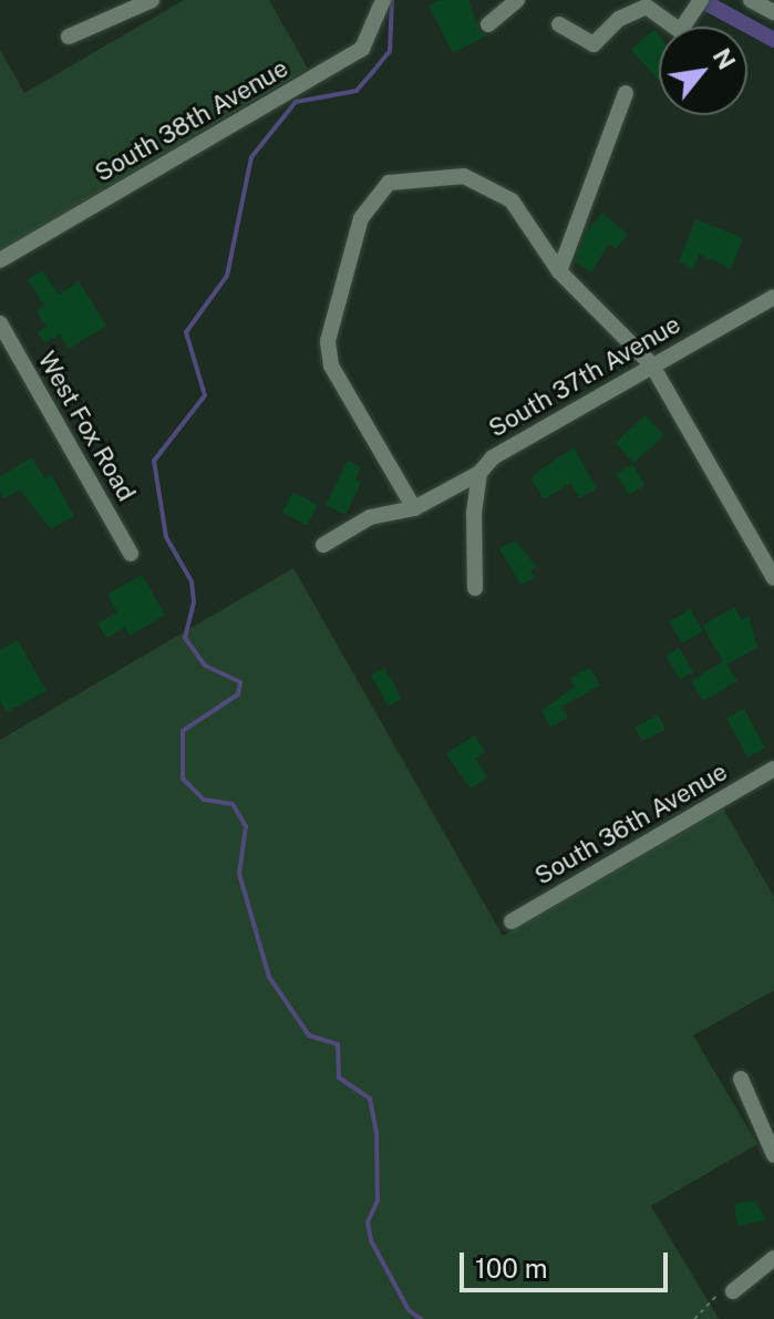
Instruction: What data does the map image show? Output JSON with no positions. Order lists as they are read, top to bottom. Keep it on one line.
{"streets":{"street":["South 38th Avenue","South 37th Avenue","West Fox Road","South 36th Avenue"]},"scale_bar":"100 m","north":"top right"}
